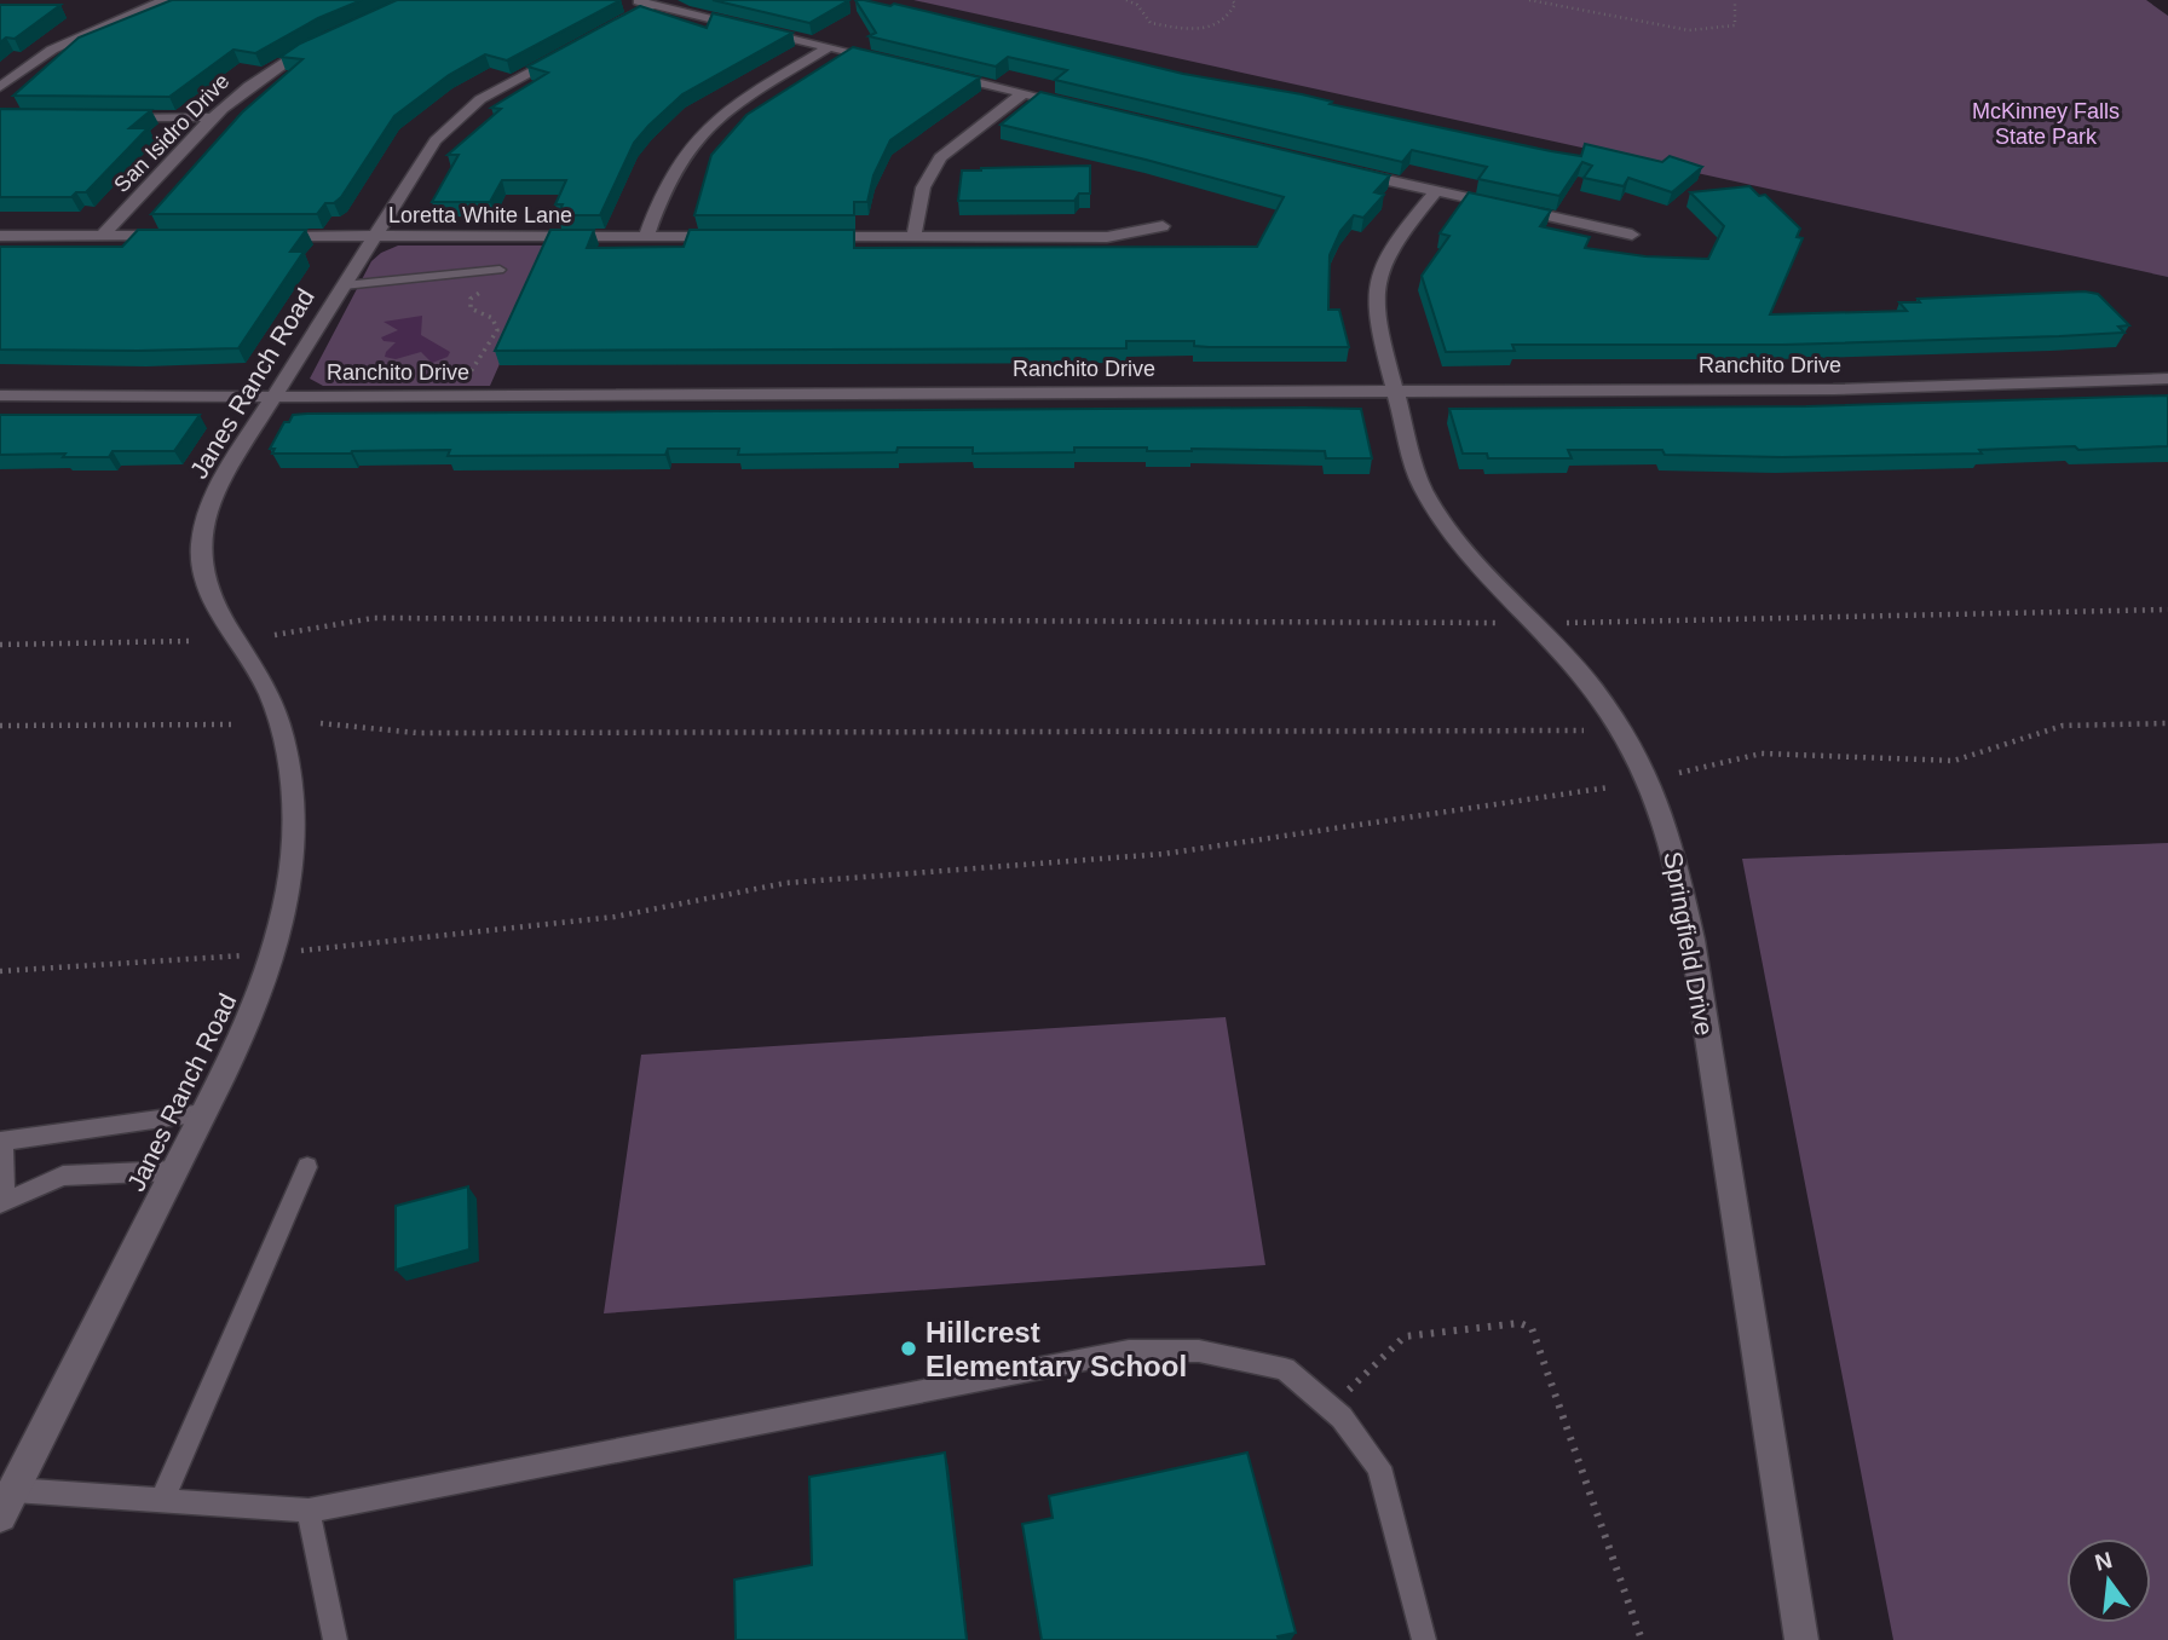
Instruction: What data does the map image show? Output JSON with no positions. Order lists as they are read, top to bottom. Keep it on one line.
{"streets":{"street":["San Isidro Drive","Loretta White Lane","Ranchito Drive","Janes Ranch Road","Springfield Drive"]},"crossings":[["Loretta White Lane","Janes Ranch Road"],["Ranchito Drive","Janes Ranch Road"],["Ranchito Drive","Springfield Drive"]],"parks":["McKinney Falls State Park"],"places":["Hillcrest Elementary School"],"north":"top"}
